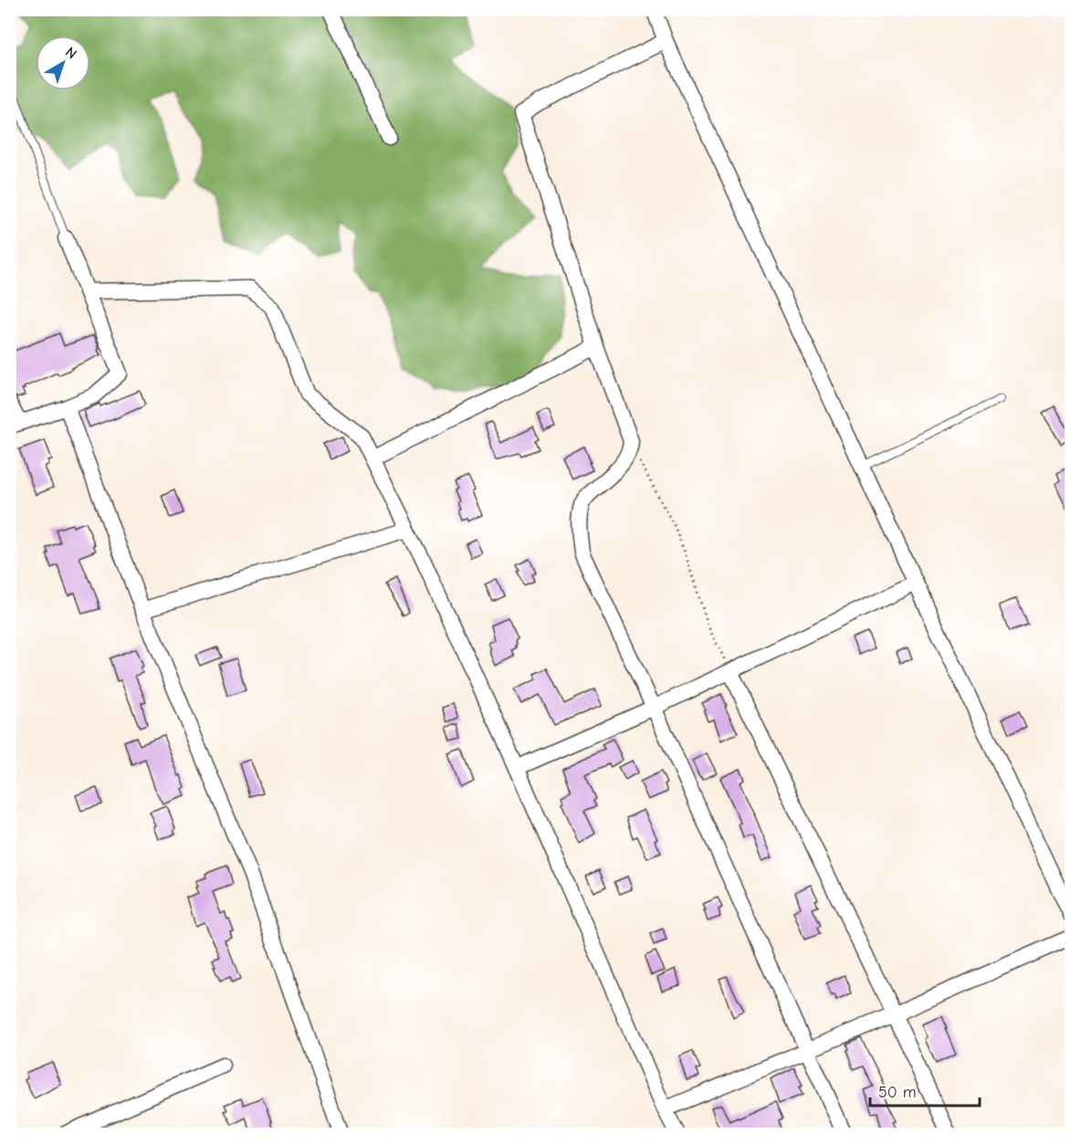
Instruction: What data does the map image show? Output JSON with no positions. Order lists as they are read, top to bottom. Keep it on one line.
{"scale_bar":"50 m","north":"top right"}
